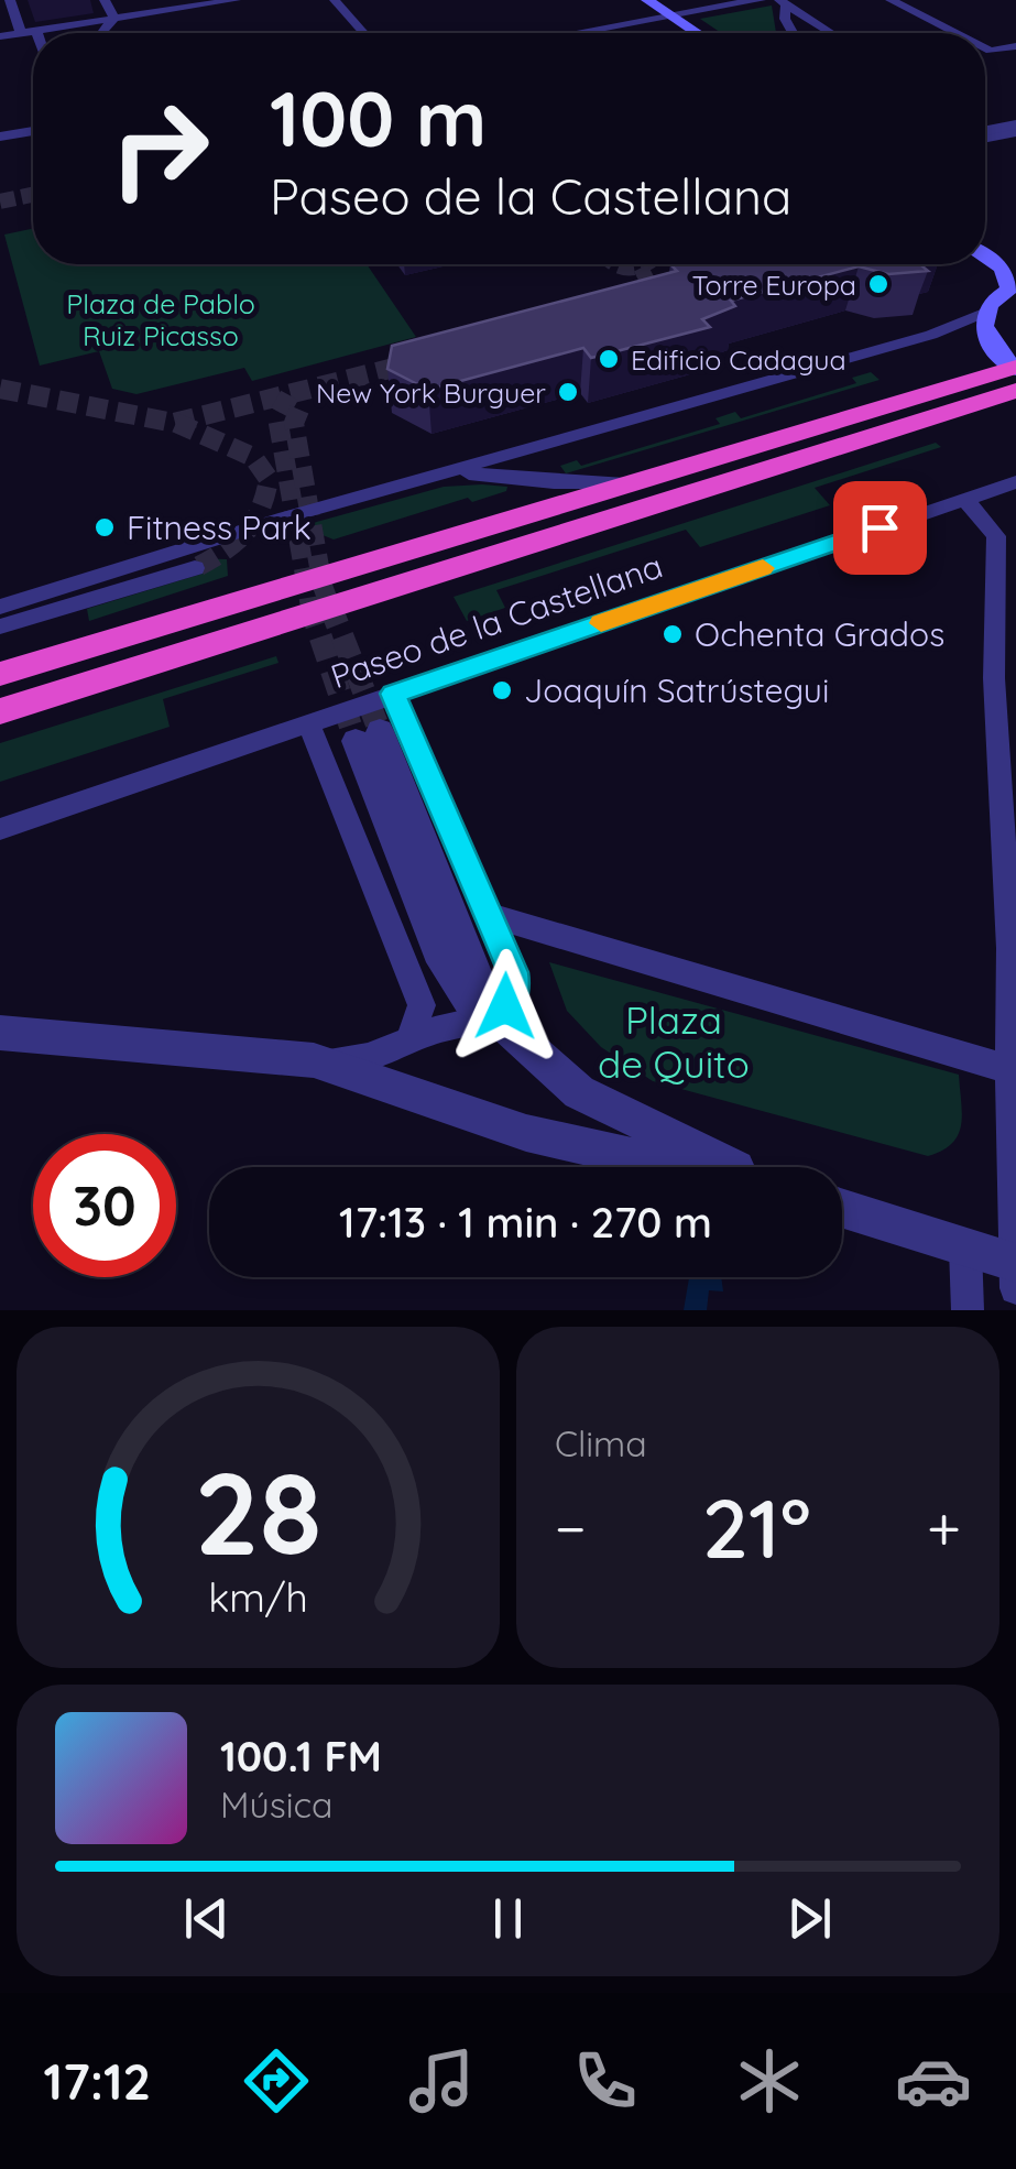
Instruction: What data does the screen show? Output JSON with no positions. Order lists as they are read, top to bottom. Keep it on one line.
{"streets":{"highway":["Paseo de la Castellana"]},"parks":["Plaza de Pablo Ruiz Picasso","Plaza de Quito"],"places":["Torre Europa","Edificio Cadagua","New York Burguer","Fitness Park","Ochenta Grados","Joaquín Satrústegui"],"page":{"turn":["100 m","Paseo de la Castellana"],"limit":"30","trip":"17:13 · 1 min · 270 m","tile":"Clima","heat":["−","21°","+"],"song":["100.1 FM","Música"],"tabs":"17:12","gauge":["28","km/h"]}}
